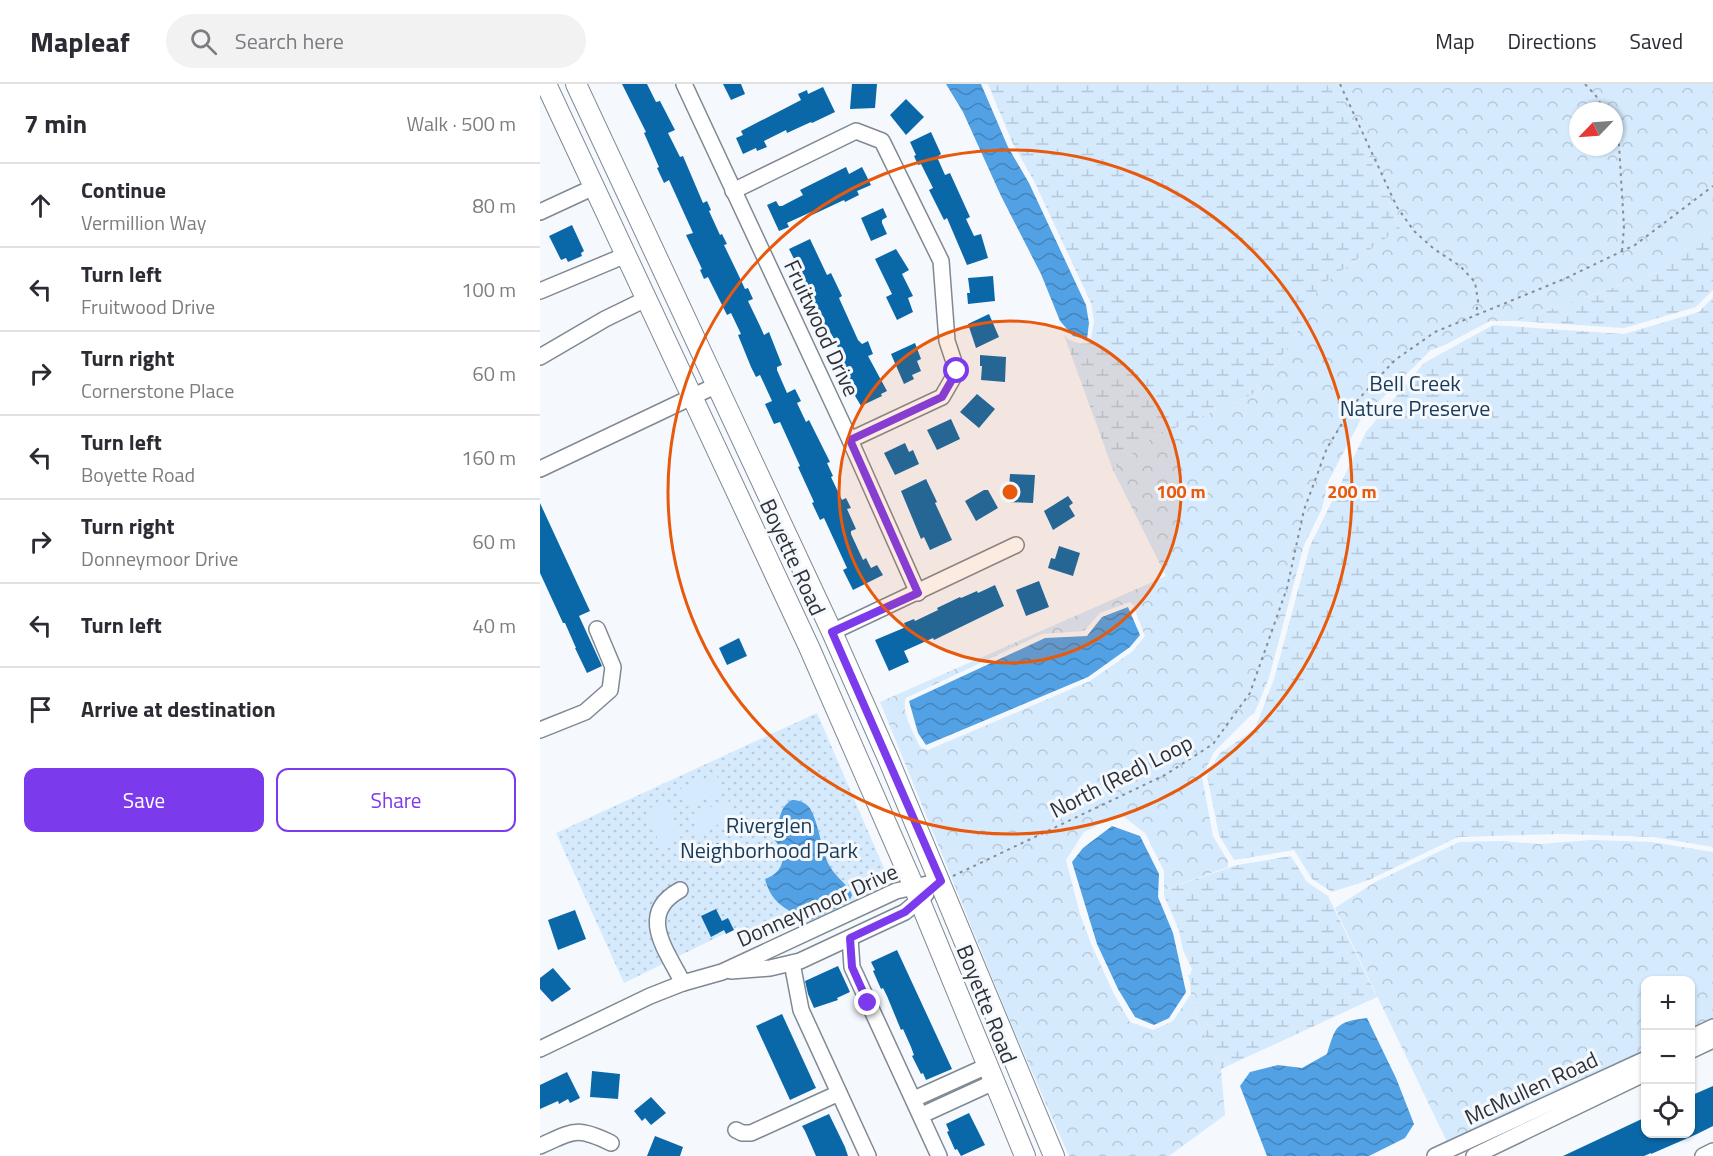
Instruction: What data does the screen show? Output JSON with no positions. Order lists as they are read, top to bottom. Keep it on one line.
{"streets":{"main road":["Boyette Road"],"street":["Fruitwood Drive","Donneymoor Drive","McMullen Road"],"path":["North (Red) Loop"]},"crossings":[["Boyette Road","North (Red) Loop"],["Boyette Road","Donneymoor Drive"],["North (Red) Loop","Donneymoor Drive"]],"parks":["Bell Creek Nature Preserve","Riverglen Neighborhood Park"],"north":"bottom left","page":{"header":"Mapleaf","search":"Search here","nav":["Map","Directions","Saved"],"heading":["7 min","Walk · 500 m"],"list":[["Continue","Vermillion Way","80 m"],["Turn left","Fruitwood Drive","100 m"],["Turn right","Cornerstone Place","60 m"],["Turn left","Boyette Road","160 m"],["Turn right","Donneymoor Drive","60 m"],["Turn left","40 m"],"Arrive at destination"],"buttons":["Save","Share"],"map_buttons":["+","−"]},"rings":["100 m","200 m"]}
